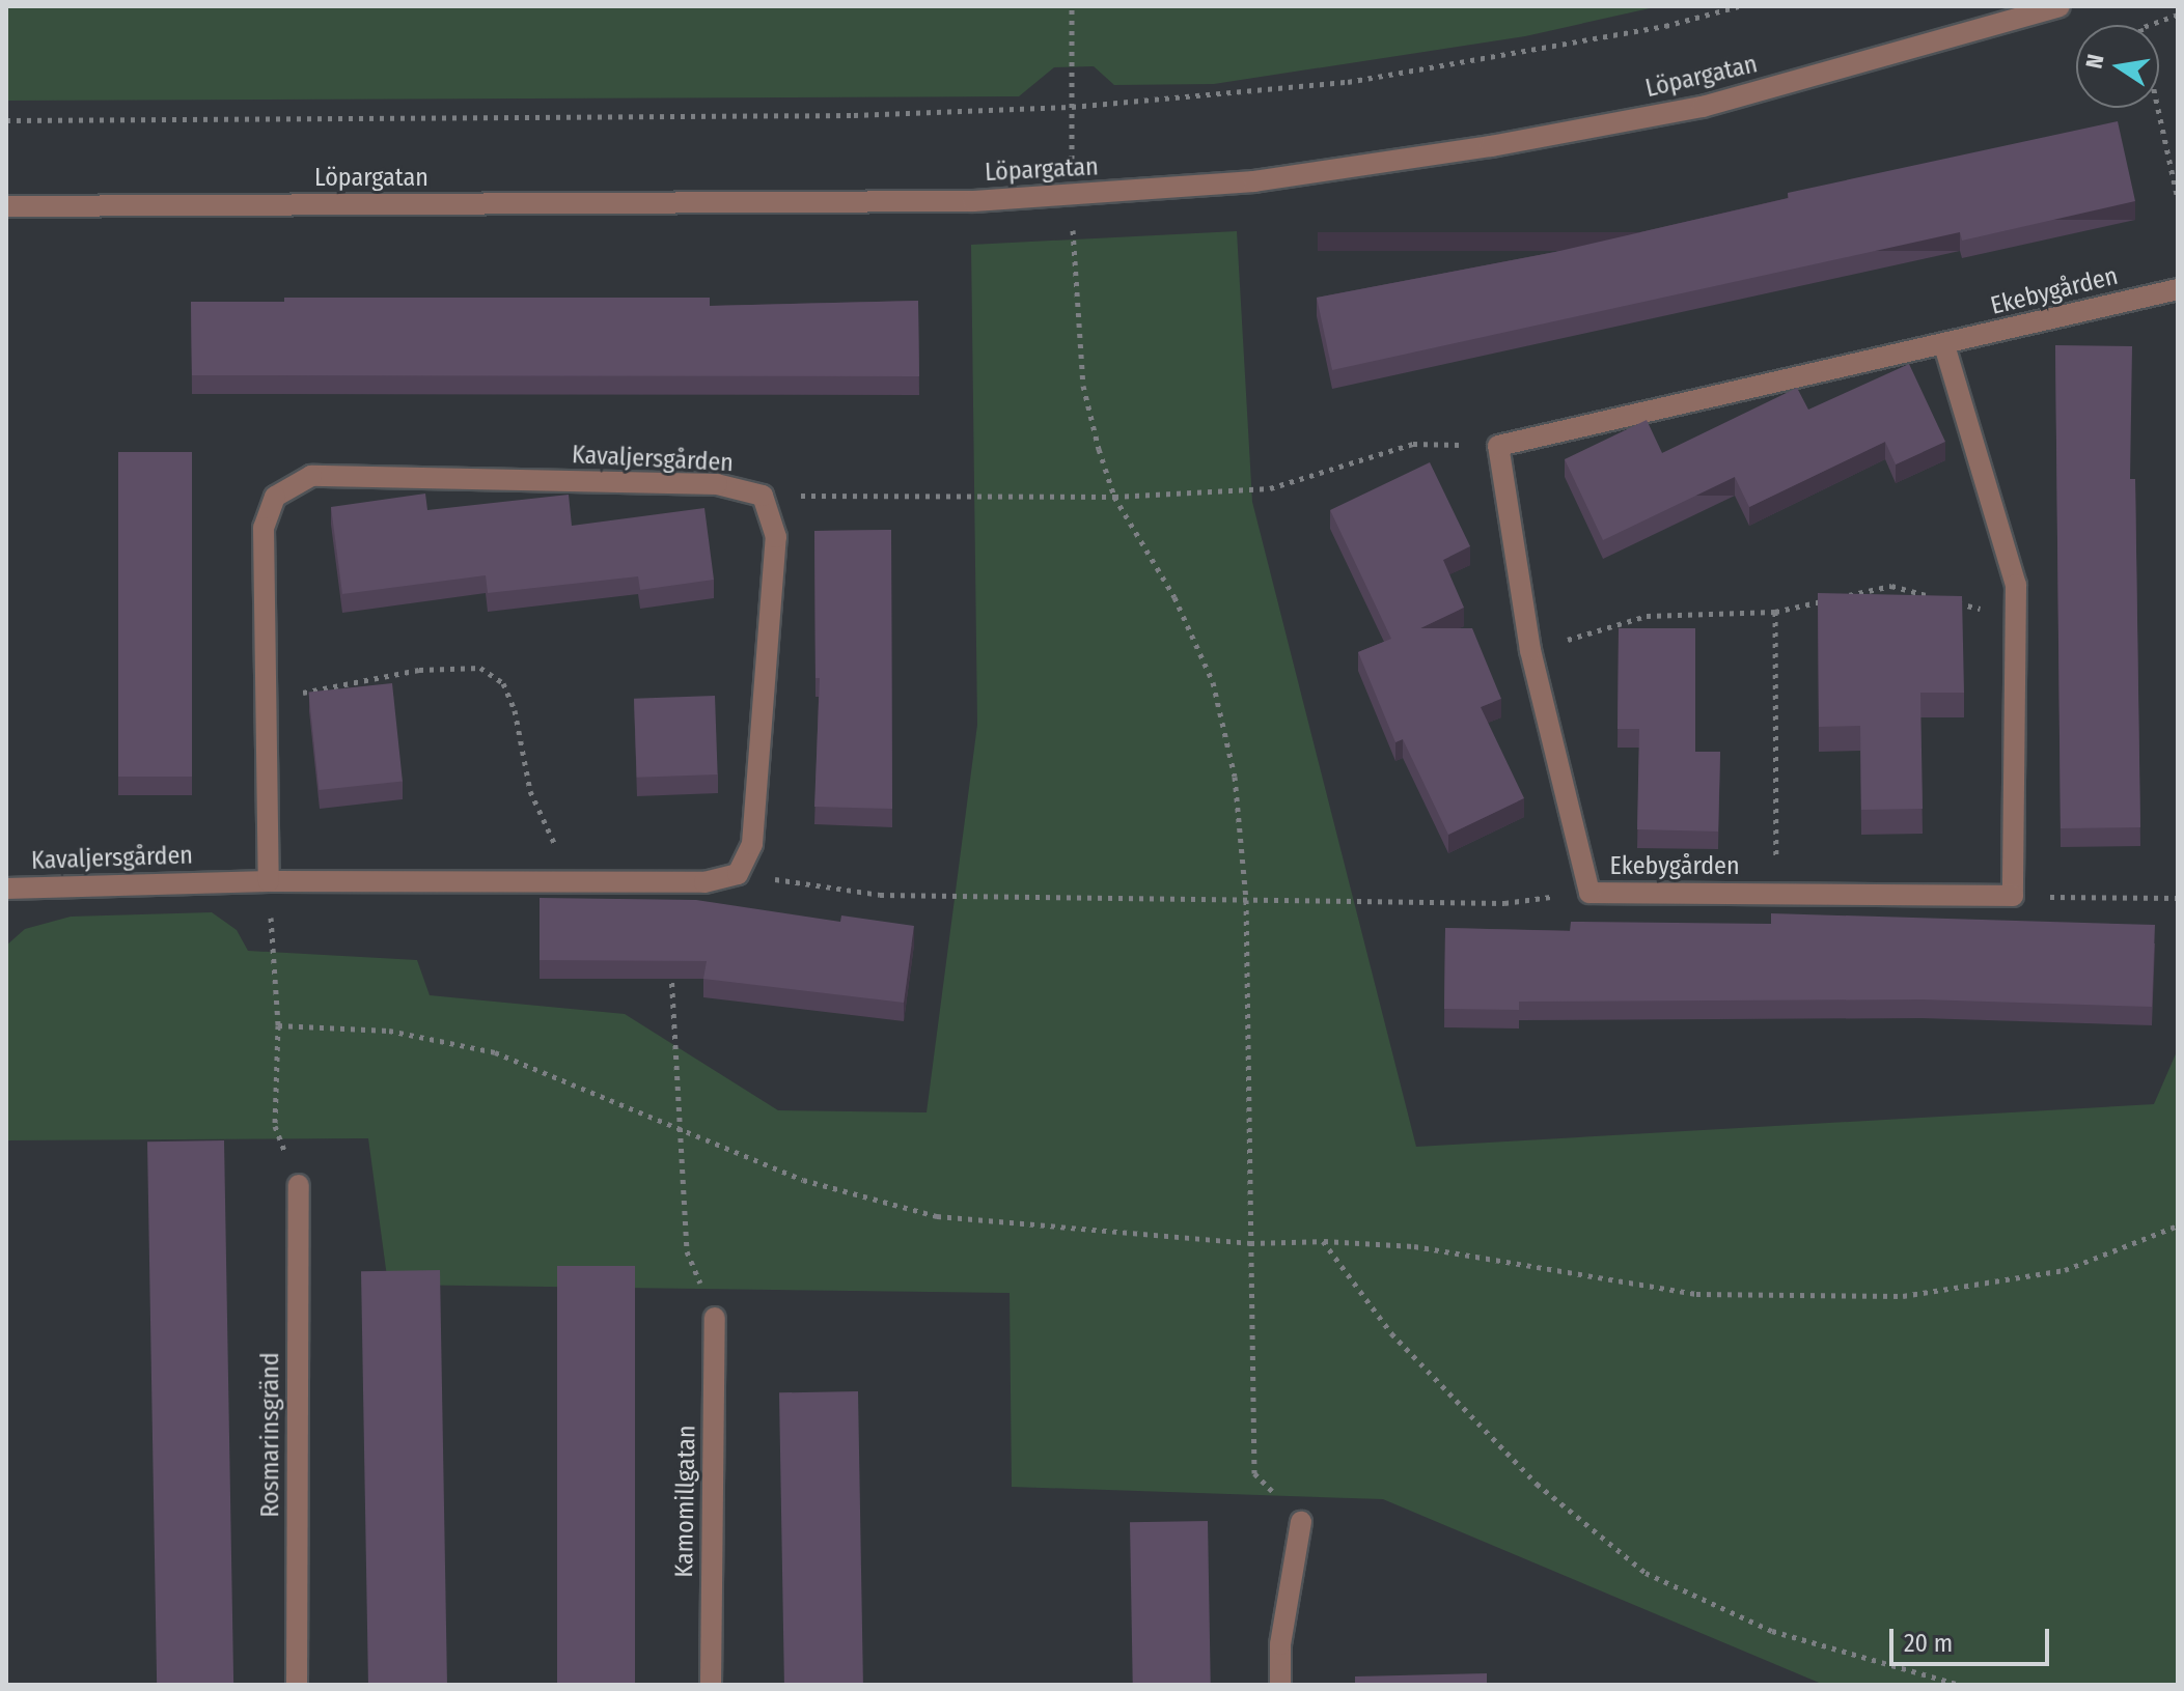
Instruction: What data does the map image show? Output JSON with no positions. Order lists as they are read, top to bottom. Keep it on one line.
{"streets":{"street":["Löpargatan","Ekebygården","Kavaljersgården","Rosmarinsgränd","Kamomillgatan"]},"scale_bar":"20 m","north":"left"}
